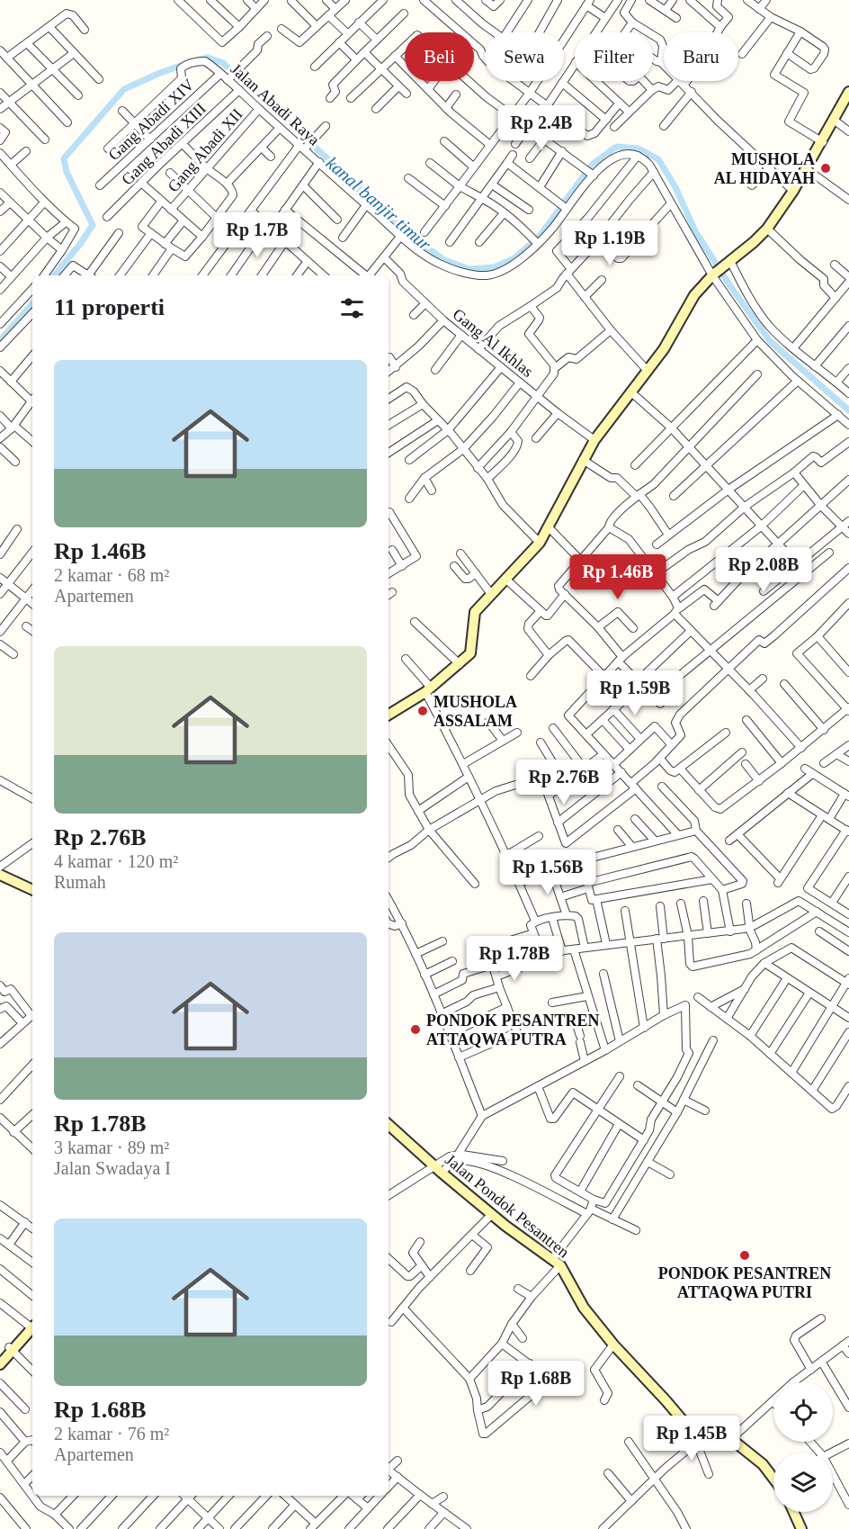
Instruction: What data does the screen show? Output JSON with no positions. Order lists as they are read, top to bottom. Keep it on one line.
{"streets":{"street":["Jalan Abadi Raya","Gang Abadi XIV","Gang Abadi XIII","Gang Abadi XII","Gang Al Ikhlas","Jalan Pondok Pesantren"]},"crossings":[["Jalan Abadi Raya","Gang Abadi XIV"],["Jalan Abadi Raya","Gang Abadi XIII"],["Jalan Abadi Raya","Gang Abadi XII"]],"water":["kanal banjir timur"],"places":["MUSHOLA AL HIDAYAH","MUSHOLA ASSALAM","PONDOK PESANTREN ATTAQWA PUTRA","PONDOK PESANTREN ATTAQWA PUTRI"],"page":{"chip":["Beli","Sewa","Filter","Baru"],"price":["Rp 2.4B","Rp 1.7B","Rp 1.19B","Rp 2.08B","Rp 1.46B","Rp 1.59B","Rp 2.76B","Rp 1.56B","Rp 1.78B","Rp 1.68B","Rp 1.45B"],"heading":"11 properti","list":[{"name":"Rp 1.46B","note":"2 kamar · 68 m² · Apartemen"},{"name":"Rp 2.76B","note":"4 kamar · 120 m² · Rumah"},{"name":"Rp 1.78B","note":"3 kamar · 89 m² · Jalan Swadaya I"},{"name":"Rp 1.68B","note":"2 kamar · 76 m² · Apartemen"}]}}
